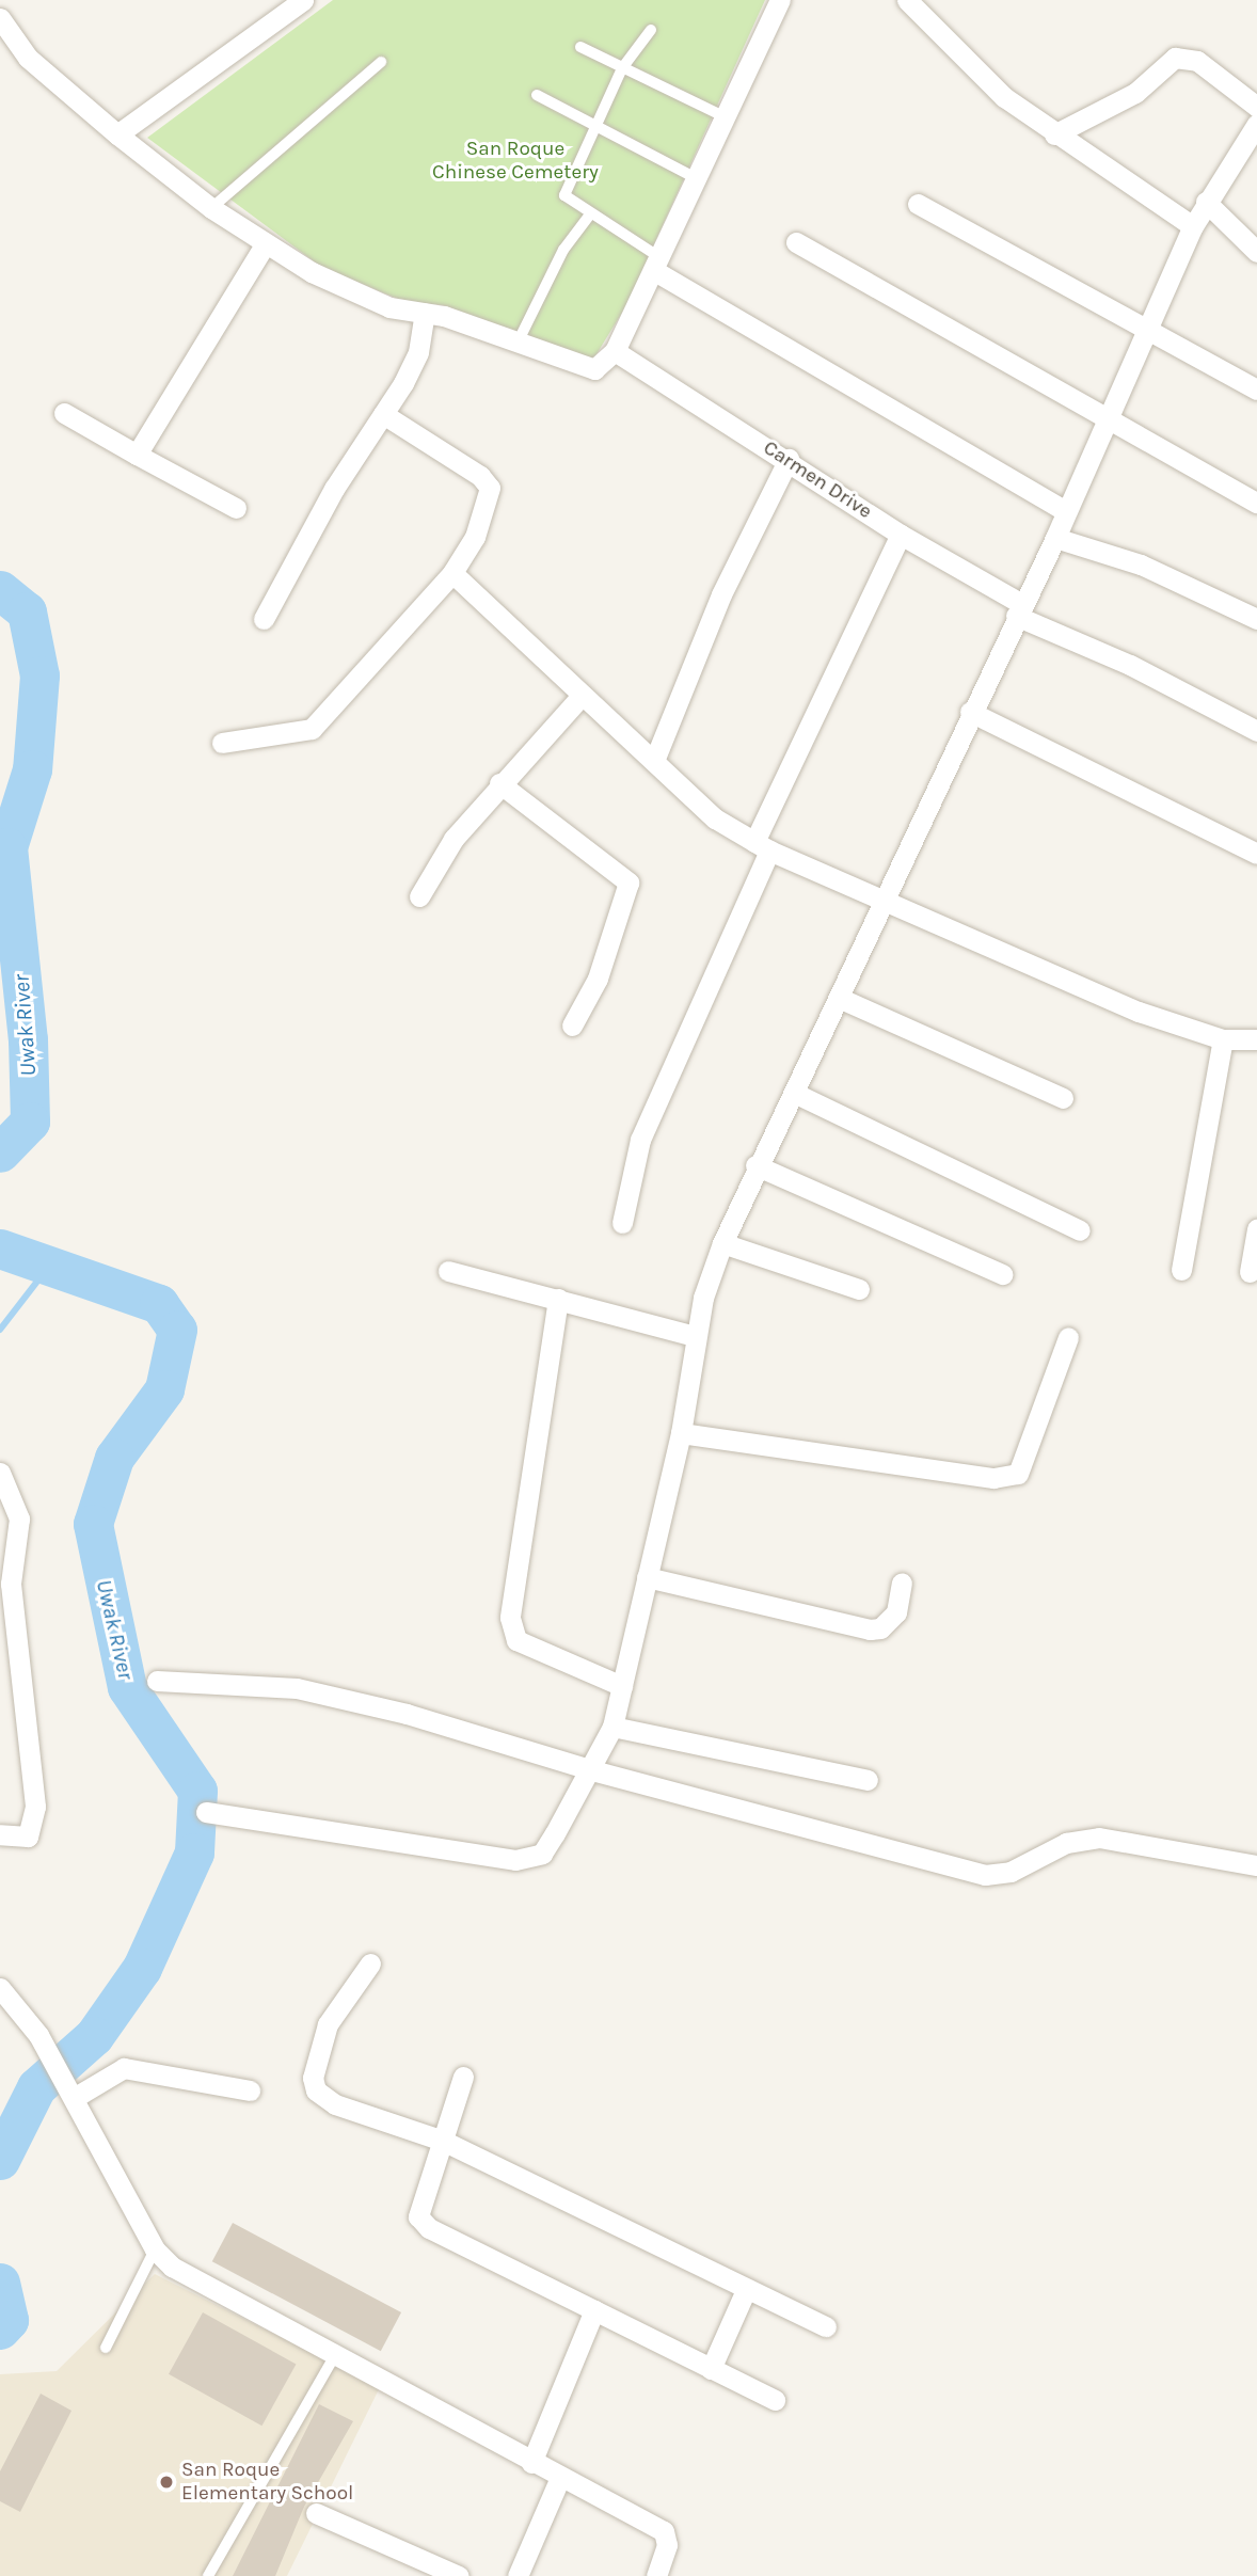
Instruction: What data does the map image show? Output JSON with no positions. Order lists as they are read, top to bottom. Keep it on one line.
{"streets":{"street":["Carmen Drive"]},"water":["Uwak River"],"parks":["San Roque Chinese Cemetery"],"places":["San Roque Elementary School"]}
